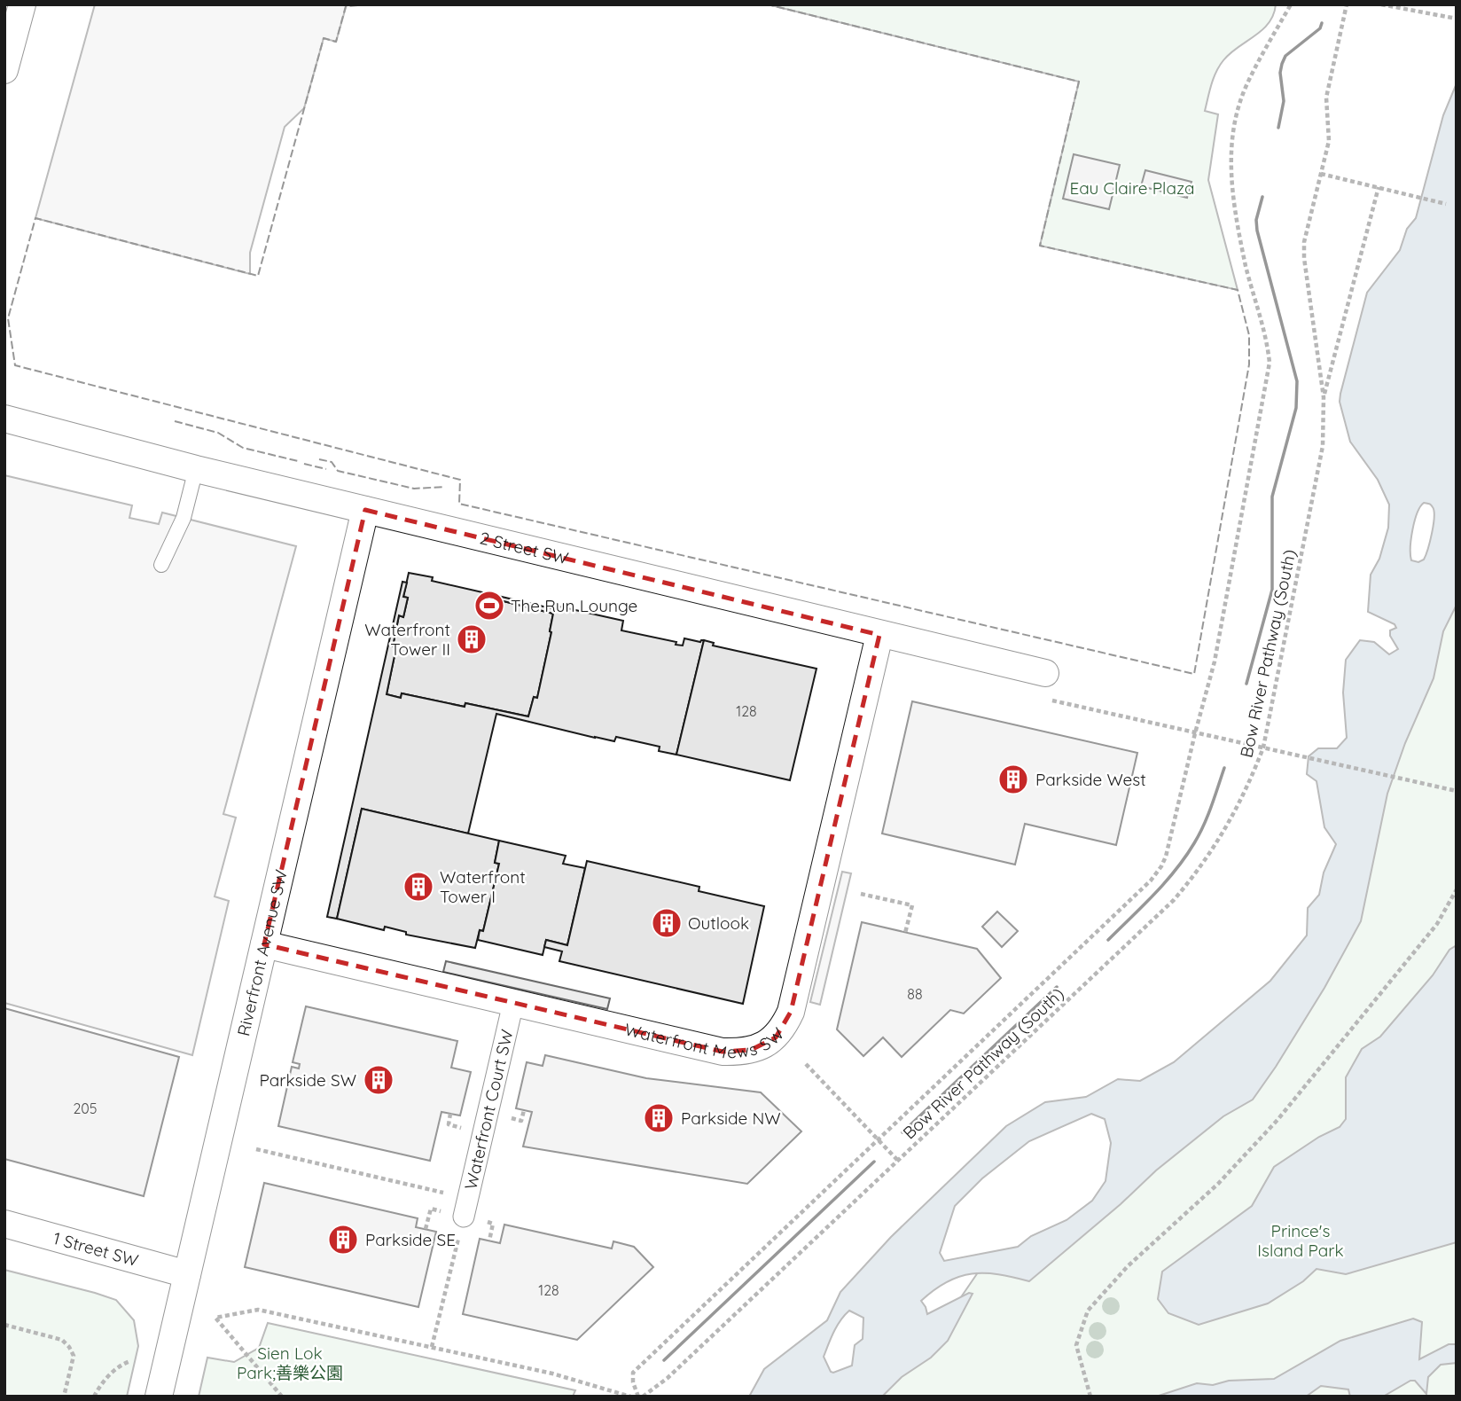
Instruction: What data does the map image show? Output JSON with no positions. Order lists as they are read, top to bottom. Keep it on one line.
{"streets":{"street":["2 Street SW","Riverfront Avenue SW","Waterfront Mews SW","Waterfront Court SW","1 Street SW"],"path":["Bow River Pathway (South)"]},"crossings":[["2 Street SW","Riverfront Avenue SW"],["2 Street SW","Waterfront Mews SW"],["Riverfront Avenue SW","Waterfront Mews SW"],["Riverfront Avenue SW","1 Street SW"],["Waterfront Mews SW","Waterfront Court SW"]],"parks":["Eau Claire Plaza","Prince's Island Park","Sien Lok Park;善樂公園"],"places":{"sports":["The Run Lounge"],"building":["Waterfront Tower II","Parkside West","Waterfront Tower I","Outlook","Parkside SW","Parkside NW","Parkside SE"]},"house_numbers":["128","88","205","128"]}
